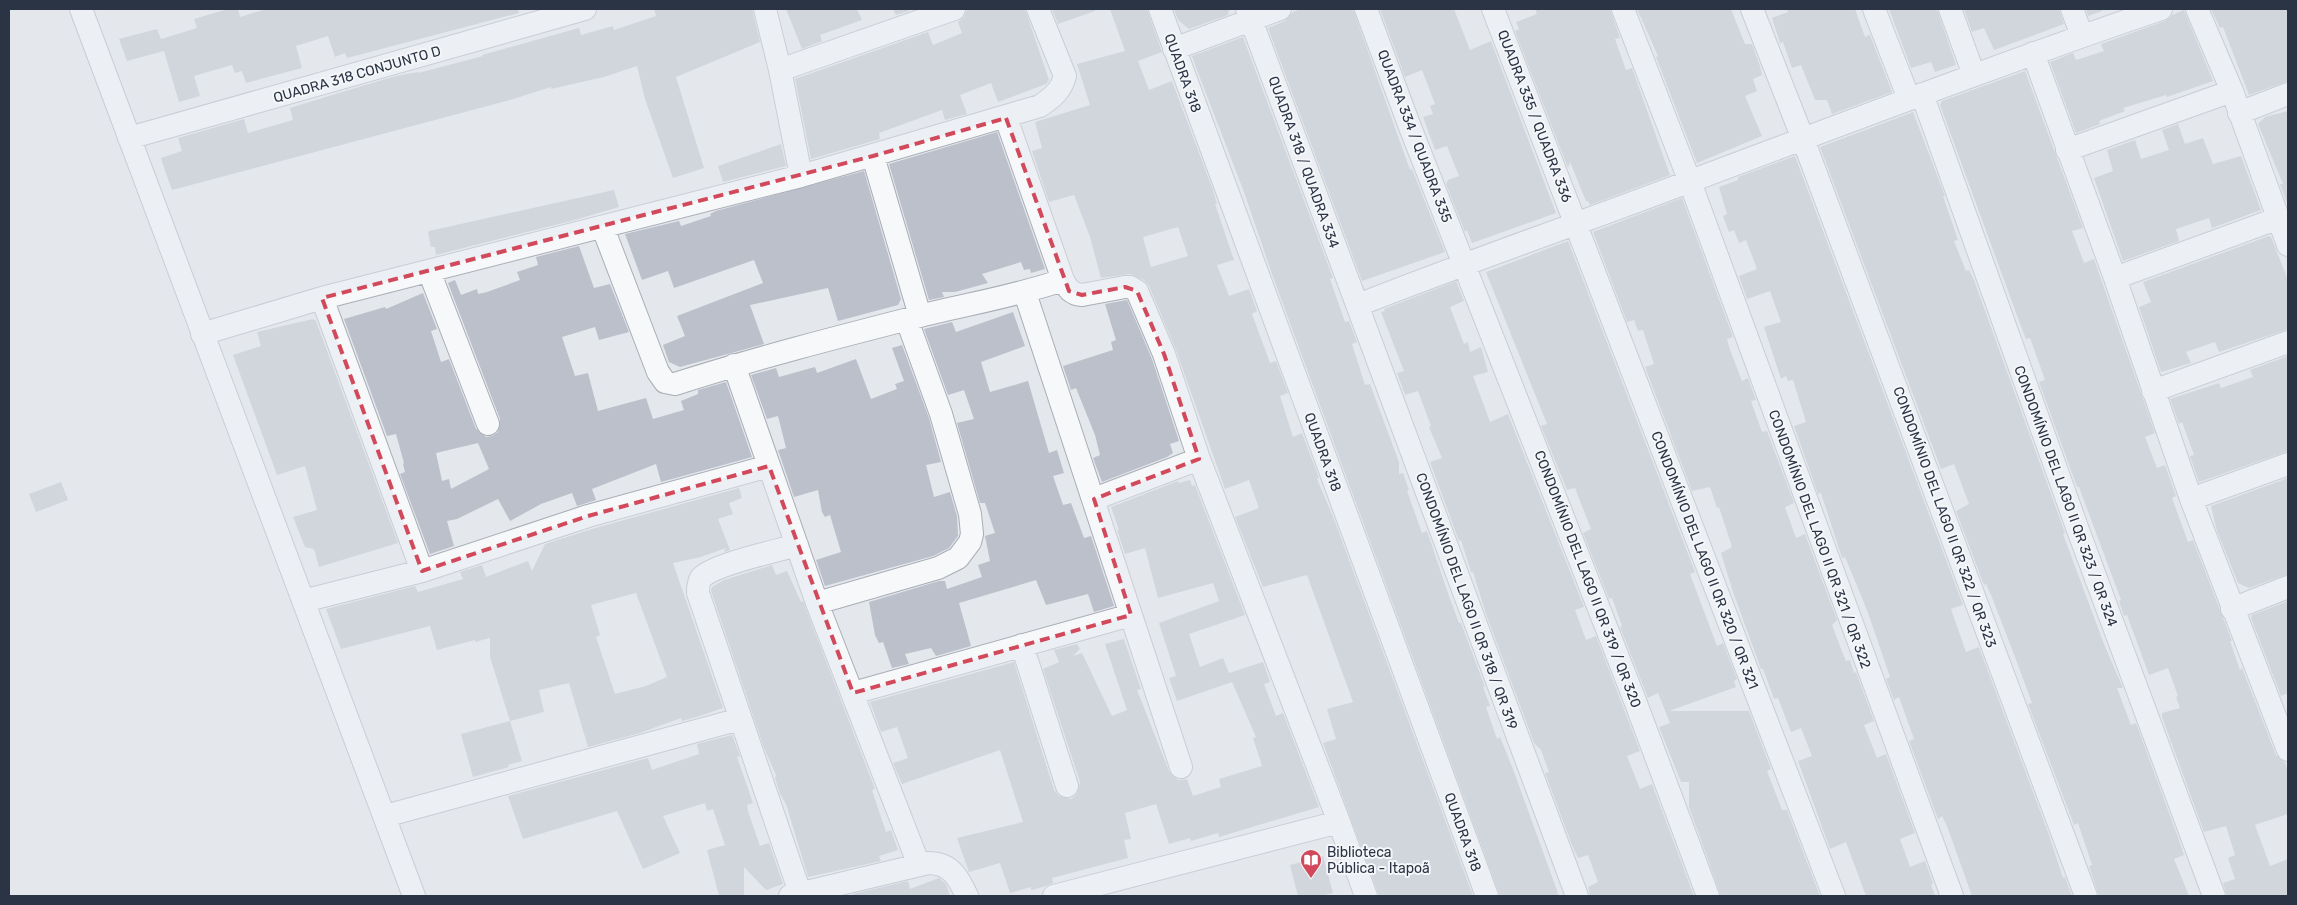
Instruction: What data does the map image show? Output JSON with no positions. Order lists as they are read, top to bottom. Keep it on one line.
{"streets":{"street":["QUADRA 318","QUADRA 318 CONJUNTO D","QUADRA 335 / QUADRA 336","QUADRA 334 / QUADRA 335","QUADRA 318 / QUADRA 334","CONDOMÍNIO DEL LAGO II QR 323 / QR 324","CONDOMÍNIO DEL LAGO II QR 322 / QR 323","CONDOMÍNIO DEL LAGO II QR 321 / QR 322","CONDOMÍNIO DEL LAGO II QR 320 / QR 321","CONDOMÍNIO DEL LAGO II QR 319 / QR 320","CONDOMÍNIO DEL LAGO II QR 318 / QR 319"]},"crossings":[["QUADRA 335 / QUADRA 336","CONDOMÍNIO DEL LAGO II QR 320 / QR 321"],["QUADRA 334 / QUADRA 335","CONDOMÍNIO DEL LAGO II QR 319 / QR 320"],["QUADRA 318 / QUADRA 334","CONDOMÍNIO DEL LAGO II QR 318 / QR 319"]],"places":{"library":["Biblioteca Pública - Itapoã"]}}
